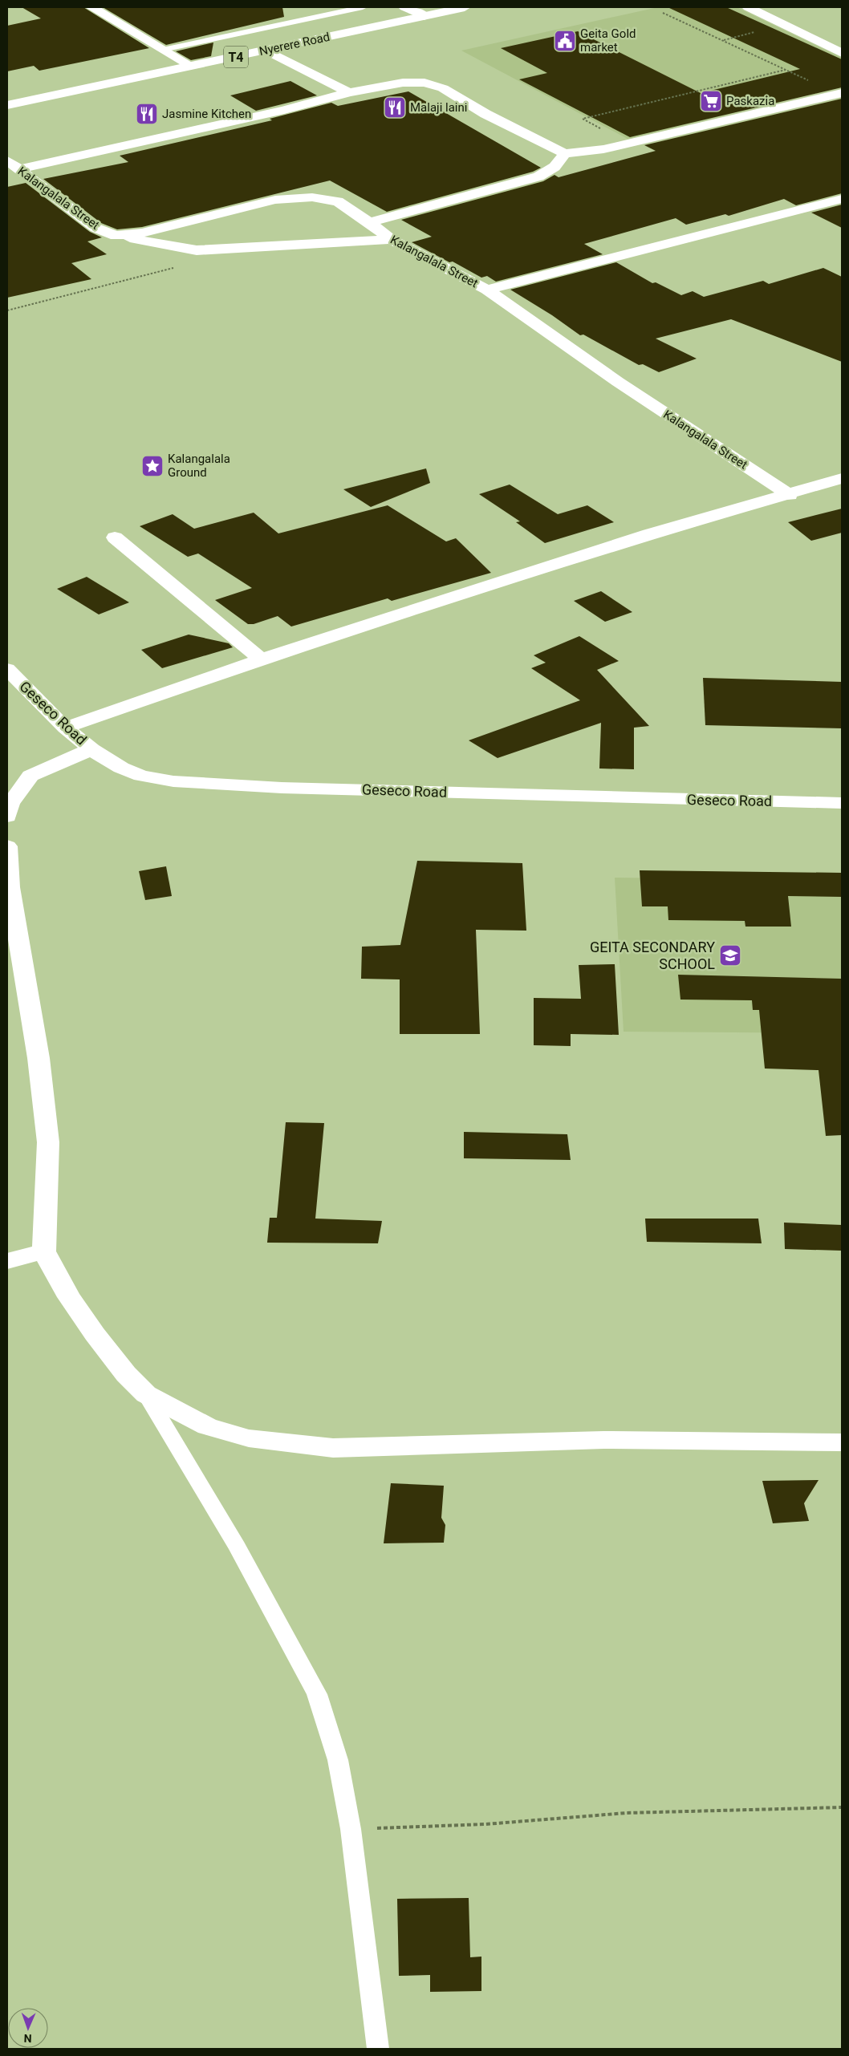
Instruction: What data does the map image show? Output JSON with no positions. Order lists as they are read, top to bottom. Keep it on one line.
{"streets":{"main road":["Nyerere Road","T4","Kalangalala Street","Geseco Road"]},"places":{"public building":["Geita Gold market"],"supermarket":["Paskazia"],"restaurant":["Malaji laini","Jasmine Kitchen"],"place":["Kalangalala Ground"],"school or university":["GEITA SECONDARY SCHOOL"]},"north":"bottom"}
